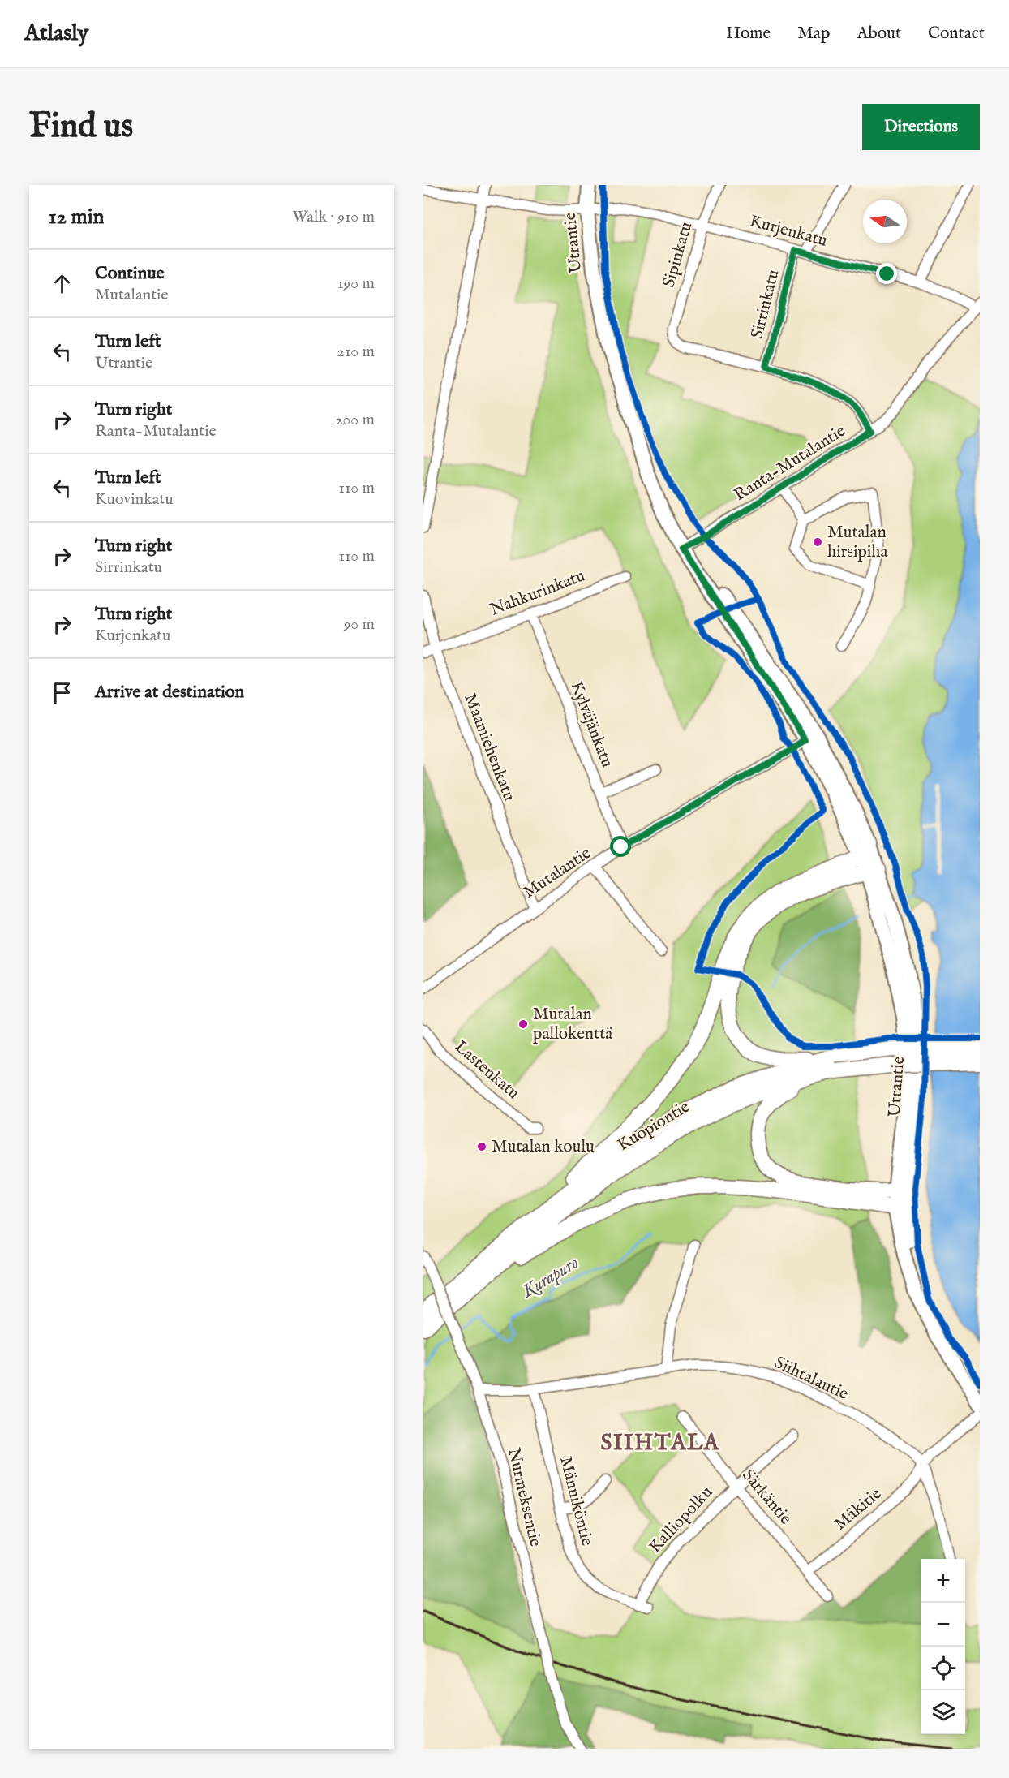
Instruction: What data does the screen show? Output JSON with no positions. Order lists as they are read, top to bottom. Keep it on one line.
{"streets":{"highway":["Kuopiontie"],"main road":["Utrantie"],"street":["Kurjenkatu","Sipinkatu","Sirrinkatu","Ranta-Mutalantie","Nahkurinkatu","Kylväjänkatu","Maamiehenkatu","Mutalantie","Lastenkatu","Siihtalantie","Nurmeksentie","Särkäntie","Männiköntie","Mäkitie","Kalliopolku"]},"crossings":[["Kurjenkatu","Utrantie"],["Kurjenkatu","Sipinkatu"],["Kurjenkatu","Sirrinkatu"],["Kurjenkatu","Ranta-Mutalantie"],["Utrantie","Ranta-Mutalantie"],["Utrantie","Mutalantie"],["Sipinkatu","Sirrinkatu"],["Nahkurinkatu","Kylväjänkatu"],["Nahkurinkatu","Maamiehenkatu"],["Kylväjänkatu","Mutalantie"],["Maamiehenkatu","Mutalantie"],["Siihtalantie","Nurmeksentie"],["Siihtalantie","Männiköntie"],["Siihtalantie","Mäkitie"],["Särkäntie","Mäkitie"],["Särkäntie","Kalliopolku"],["Männiköntie","Kalliopolku"]],"districts":["SIIHTALA"],"water":["Kurapuro"],"places":["Mutalan hirsipiha","Mutalan pallokenttä","Mutalan koulu"],"north":"left","page":{"header":"Atlasly","nav":["Home","Map","About","Contact"],"buttons":"Directions","title":"Find us","heading":["12 min","Walk · 910 m"],"list":[["Continue","Mutalantie","190 m"],["Turn left","Utrantie","210 m"],["Turn right","Ranta-Mutalantie","200 m"],["Turn left","Kuovinkatu","110 m"],["Turn right","Sirrinkatu","110 m"],["Turn right","Kurjenkatu","90 m"],"Arrive at destination"],"map_buttons":["+","−"]}}
